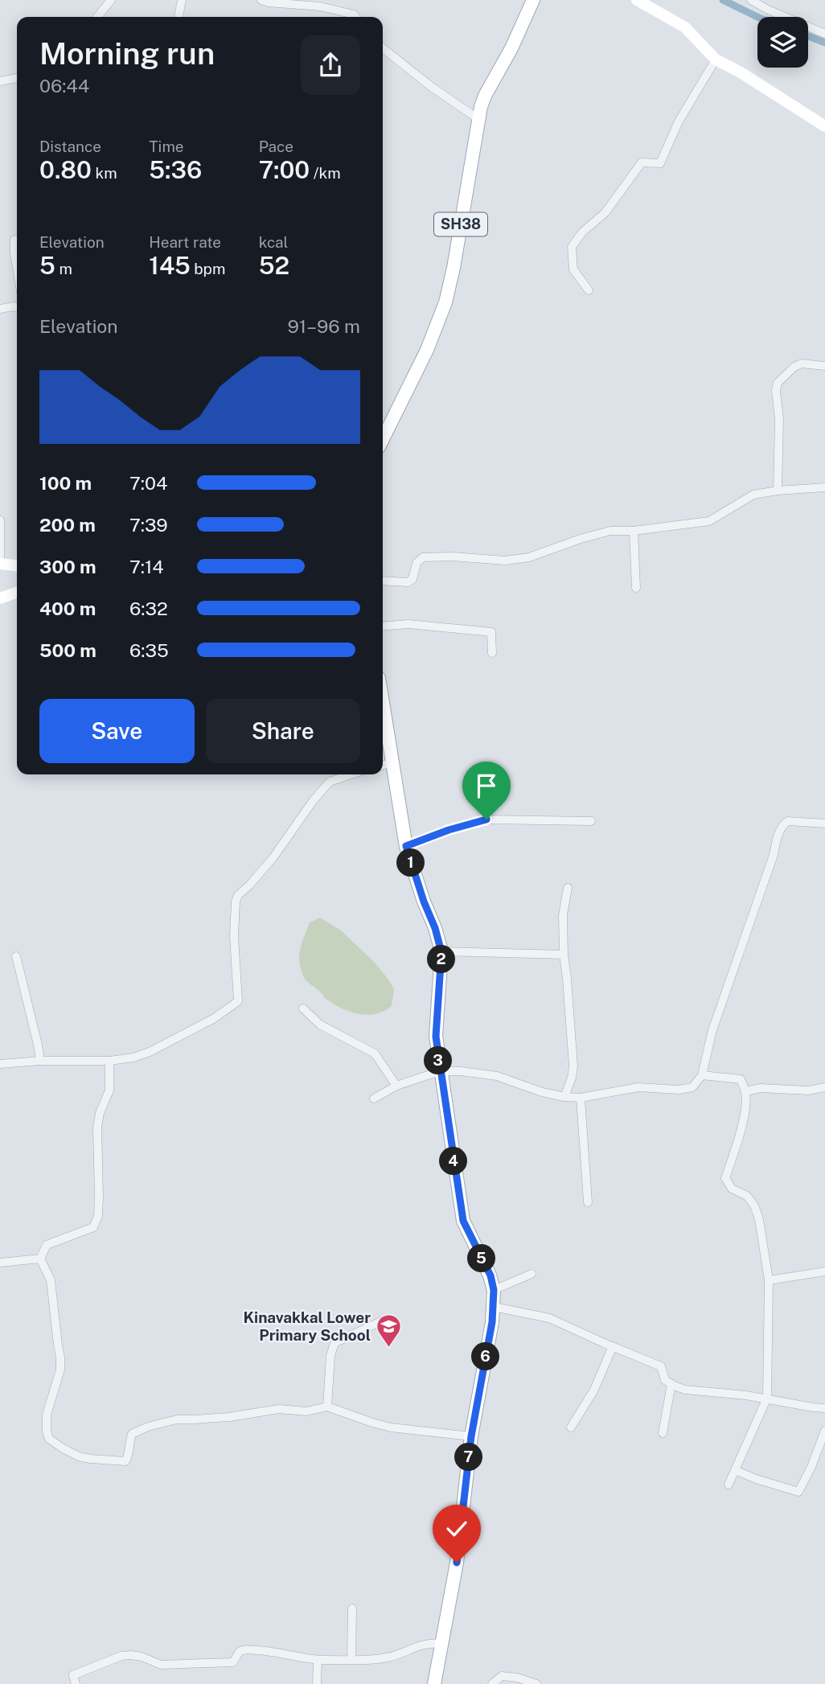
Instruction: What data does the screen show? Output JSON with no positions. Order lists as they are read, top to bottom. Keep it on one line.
{"streets":{"main road":["SH38"]},"places":{"school or university":["Kinavakkal Lower Primary School"]},"page":{"heading":["Morning run","06:44"],"stats":[["Distance","0.80 km"],["Time","5:36"],["Pace","7:00 /km"],["Elevation","5 m"],["Heart rate","145 bpm"],["kcal","52"]],"chart":["Elevation","91–96 m"],"list":[{"name":"100 m","note":"7:04"},{"name":"200 m","note":"7:39"},{"name":"300 m","note":"7:14"},{"name":"400 m","note":"6:32"},{"name":"500 m","note":"6:35"}],"buttons":["Save","Share"],"pins":["1","2","3","4","5","6","7"]}}
